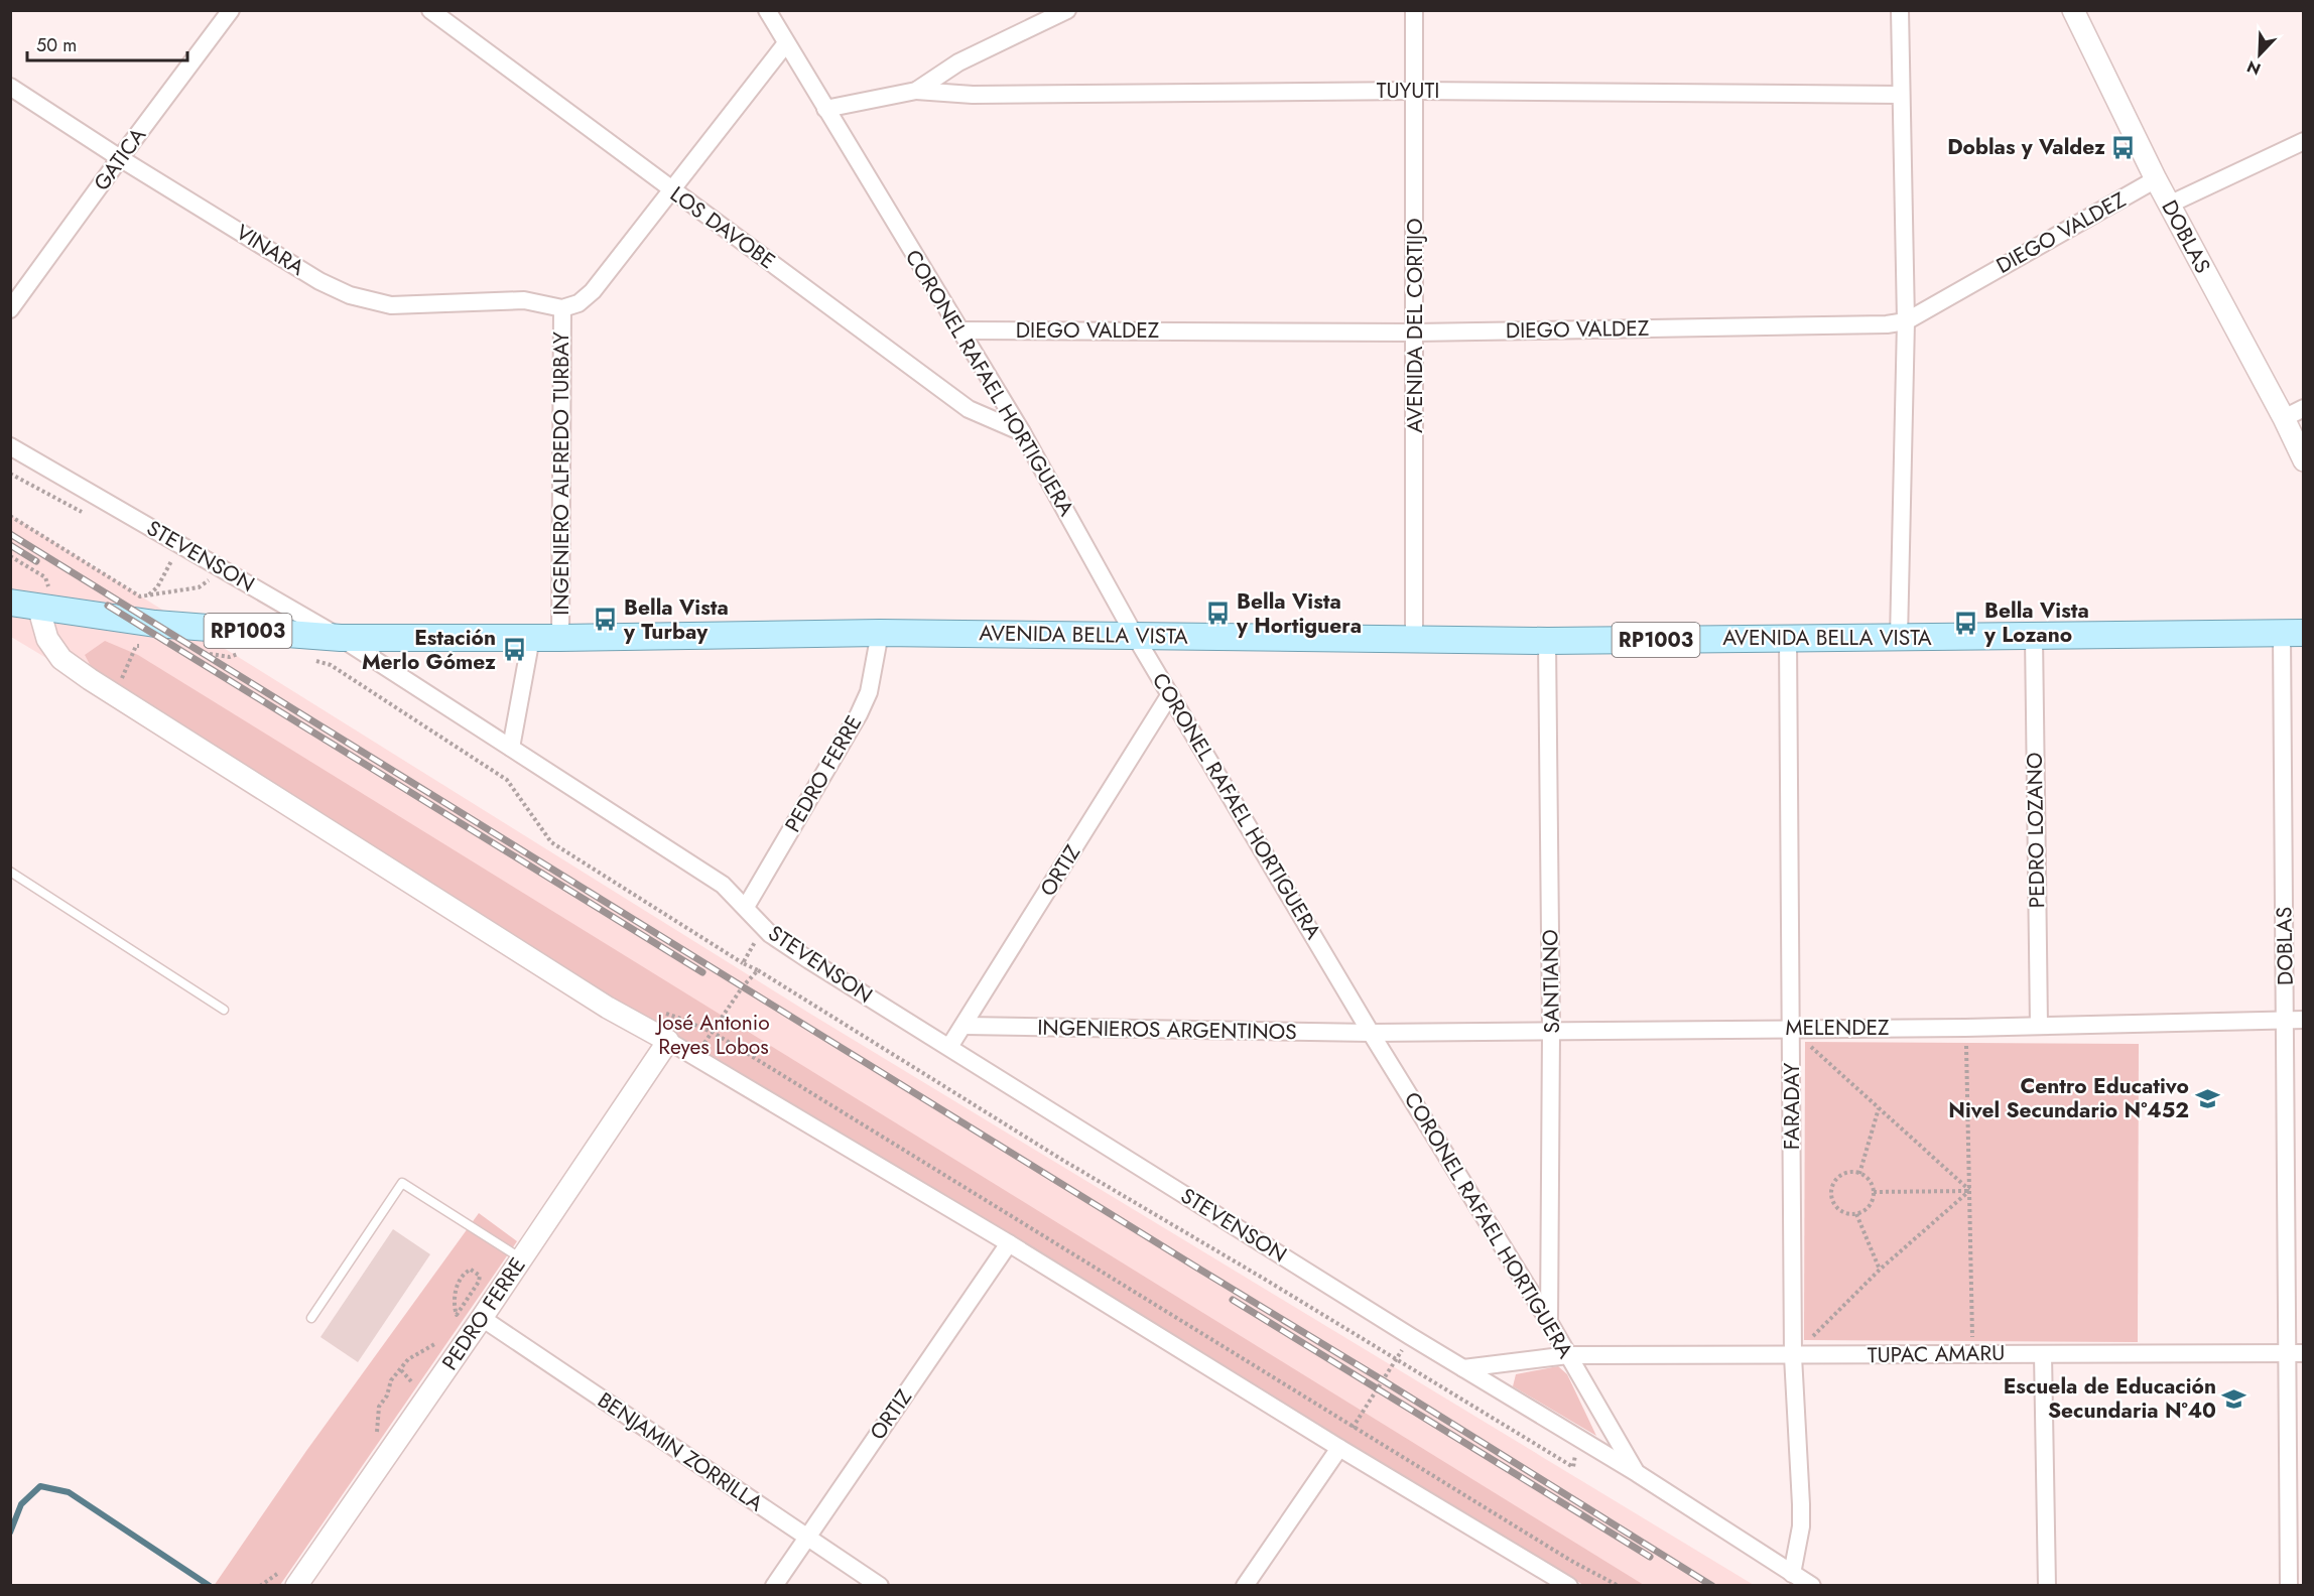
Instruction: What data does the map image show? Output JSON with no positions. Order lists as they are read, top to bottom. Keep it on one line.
{"streets":{"main road":["RP1003","AVENIDA BELLA VISTA"],"street":["TUYUTI","GATICA","LOS DAVOBE","DIEGO VALDEZ","DOBLAS","VINARA","AVENIDA DEL CORTIJO","CORONEL RAFAEL HORTIGUERA","INGENIERO ALFREDO TURBAY","STEVENSON","PEDRO FERRE","PEDRO LOZANO","ORTIZ","SANTIANO","MELENDEZ","INGENIEROS ARGENTINOS","FARADAY","TUPAC AMARU","BENJAMIN ZORRILLA"]},"crossings":[["TUYUTI","AVENIDA DEL CORTIJO"],["GATICA","VINARA"],["LOS DAVOBE","CORONEL RAFAEL HORTIGUERA"],["DIEGO VALDEZ","DOBLAS"],["DIEGO VALDEZ","AVENIDA DEL CORTIJO"],["DIEGO VALDEZ","CORONEL RAFAEL HORTIGUERA"],["DOBLAS","AVENIDA BELLA VISTA"],["DOBLAS","MELENDEZ"],["DOBLAS","TUPAC AMARU"],["VINARA","INGENIERO ALFREDO TURBAY"],["AVENIDA DEL CORTIJO","AVENIDA BELLA VISTA"],["CORONEL RAFAEL HORTIGUERA","STEVENSON"],["CORONEL RAFAEL HORTIGUERA","AVENIDA BELLA VISTA"],["CORONEL RAFAEL HORTIGUERA","ORTIZ"],["CORONEL RAFAEL HORTIGUERA","SANTIANO"],["CORONEL RAFAEL HORTIGUERA","MELENDEZ"],["CORONEL RAFAEL HORTIGUERA","INGENIEROS ARGENTINOS"],["CORONEL RAFAEL HORTIGUERA","TUPAC AMARU"],["INGENIERO ALFREDO TURBAY","AVENIDA BELLA VISTA"],["STEVENSON","AVENIDA BELLA VISTA"],["STEVENSON","PEDRO FERRE"],["STEVENSON","ORTIZ"],["STEVENSON","FARADAY"],["STEVENSON","TUPAC AMARU"],["RP1003","AVENIDA BELLA VISTA"],["AVENIDA BELLA VISTA","PEDRO FERRE"],["AVENIDA BELLA VISTA","PEDRO LOZANO"],["AVENIDA BELLA VISTA","SANTIANO"],["AVENIDA BELLA VISTA","FARADAY"],["PEDRO FERRE","BENJAMIN ZORRILLA"],["PEDRO LOZANO","MELENDEZ"],["ORTIZ","INGENIEROS ARGENTINOS"],["ORTIZ","BENJAMIN ZORRILLA"],["SANTIANO","MELENDEZ"],["MELENDEZ","INGENIEROS ARGENTINOS"],["MELENDEZ","FARADAY"],["FARADAY","TUPAC AMARU"]],"parks":["José Antonio Reyes Lobos"],"places":{"bus stop":["Doblas y Valdez","Bella Vista y Hortiguera","Bella Vista y Turbay","Bella Vista y Lozano","Estación Merlo Gómez"],"school or university":["Centro Educativo Nivel Secundario Nº452","Escuela de Educación Secundaria Nº40"]},"scale_bar":"50 m","north":"bottom left"}
